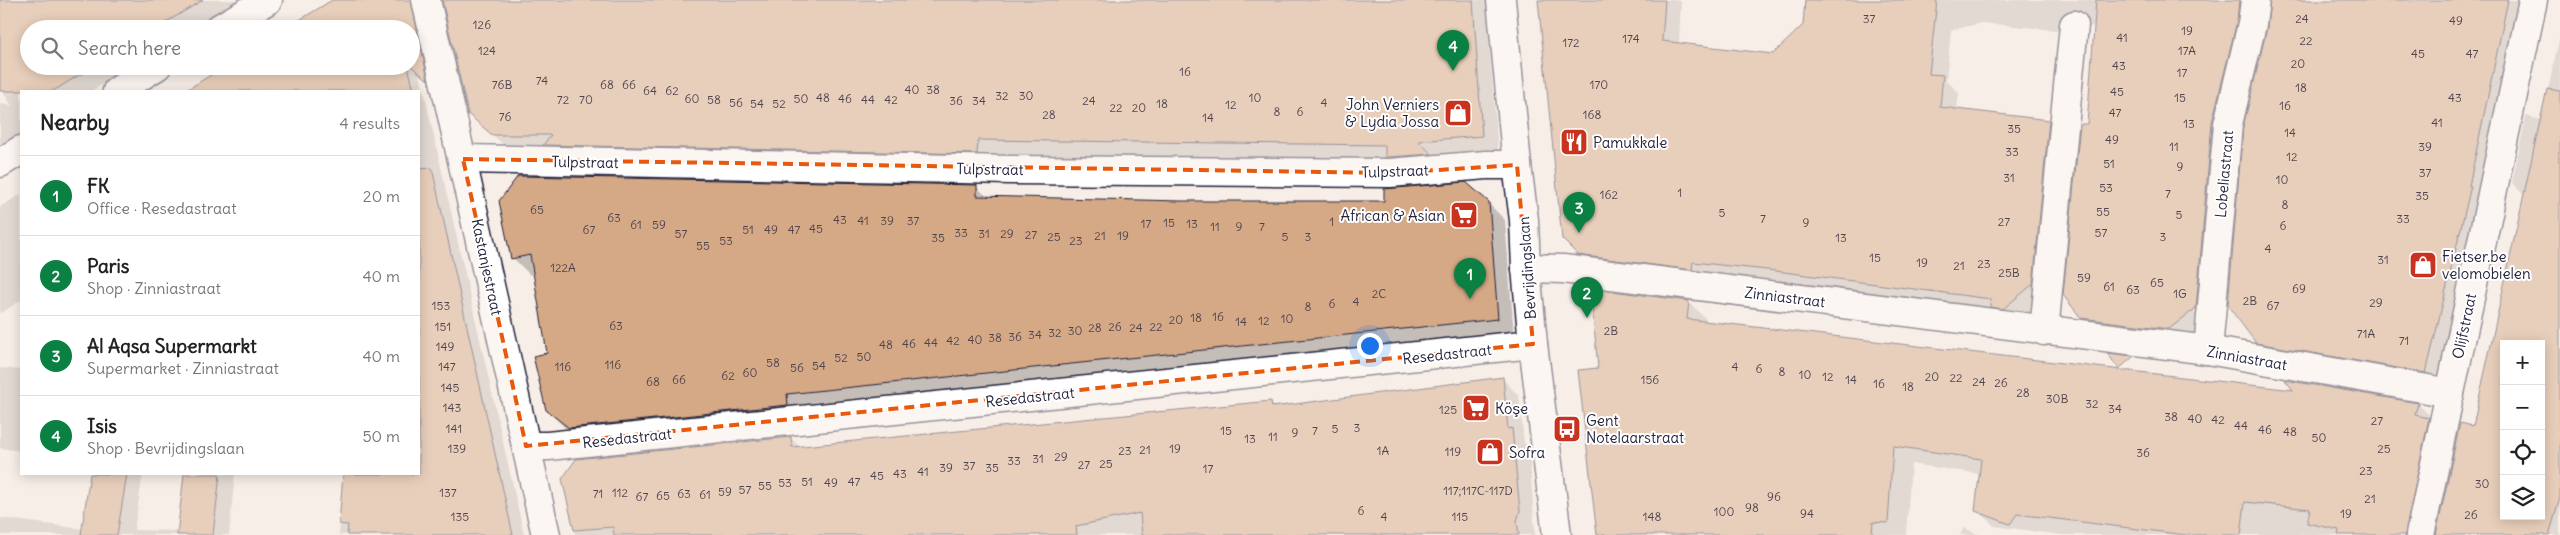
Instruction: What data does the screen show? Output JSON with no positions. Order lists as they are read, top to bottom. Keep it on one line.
{"streets":{"street":["Tulpstraat","Lobeliastraat","Kastanjestraat","Bevrijdingslaan","Zinniastraat","Olijfstraat","Resedastraat"]},"crossings":[["Tulpstraat","Kastanjestraat"],["Tulpstraat","Bevrijdingslaan"],["Lobeliastraat","Zinniastraat"],["Kastanjestraat","Resedastraat"],["Bevrijdingslaan","Zinniastraat"],["Bevrijdingslaan","Resedastraat"],["Zinniastraat","Olijfstraat"]],"places":{"shop":["John Verniers & Lydia Jossa","Fietser.be velomobielen","Sofra"],"restaurant":["Pamukkale"],"supermarket":["African & Asian","Köşe"],"bus stop":["Gent Notelaarstraat"]},"house_numbers":["37","24","49","126","19","41","174","22","172","124","17A","45","47","20","43","16","17","74","76B","68","66","170","18","40","38","64","62","45","32","30","48","10","15","43","60","50","46","72","70","58","44","42","36","34","24","56","4","54","52","18","12","16","22","20","8","6","47","28","168","76","14","41","13","35","14","49","11","39","33","12","51","9","37","31","10","53","1","7","162","35","8","65","55","5","5","63","7","33","43","41","39","37","1","27","15","9","17","13","61","59","6","11","9","7","45","67","51","49","47","33","57","57","31","29","27","21","19","25","5","3","3","35","13","53","23","55","4","15","31","19","23","21","122A","25B","59","65","61","69","63","2C","1G","2B","4","29","6","153","67","8","16","18","10","20","12","14","63","151","26","22","28","24","30","2B","32","71A","34","36","38","40","42","71","44","46","48","149","50","52","58","116","54","147","116","4","56","6","8","60","10","62","12","20","22","66","156","14","68","24","26","16","18","145","28","30B","32","143","34","125","38","40","42","27","44","3","141","5","46","15","7","48","9","11","50","13","139","19","25","21","23","1A","119","36","29","31","33","25","27","37","39","35","17","23","41","43","45","51","47","53","49","30","55","57","117;117C-117D","59","137","112","71","63","61","65","67","96","21","98","6","100","94","19","26","135","4","115","148"],"page":{"search":"Search here","pins":["4","3","1","2"],"heading":["Nearby","4 results"],"list":[{"mark":"1","name":"FK","note":"Office · Resedastraat","value":"20 m"},{"mark":"2","name":"Paris","note":"Shop · Zinniastraat","value":"40 m"},{"mark":"3","name":"Al Aqsa Supermarkt","note":"Supermarket · Zinniastraat","value":"40 m"},{"mark":"4","name":"Isis","note":"Shop · Bevrijdingslaan","value":"50 m"}],"map_buttons":["+","−"]}}
